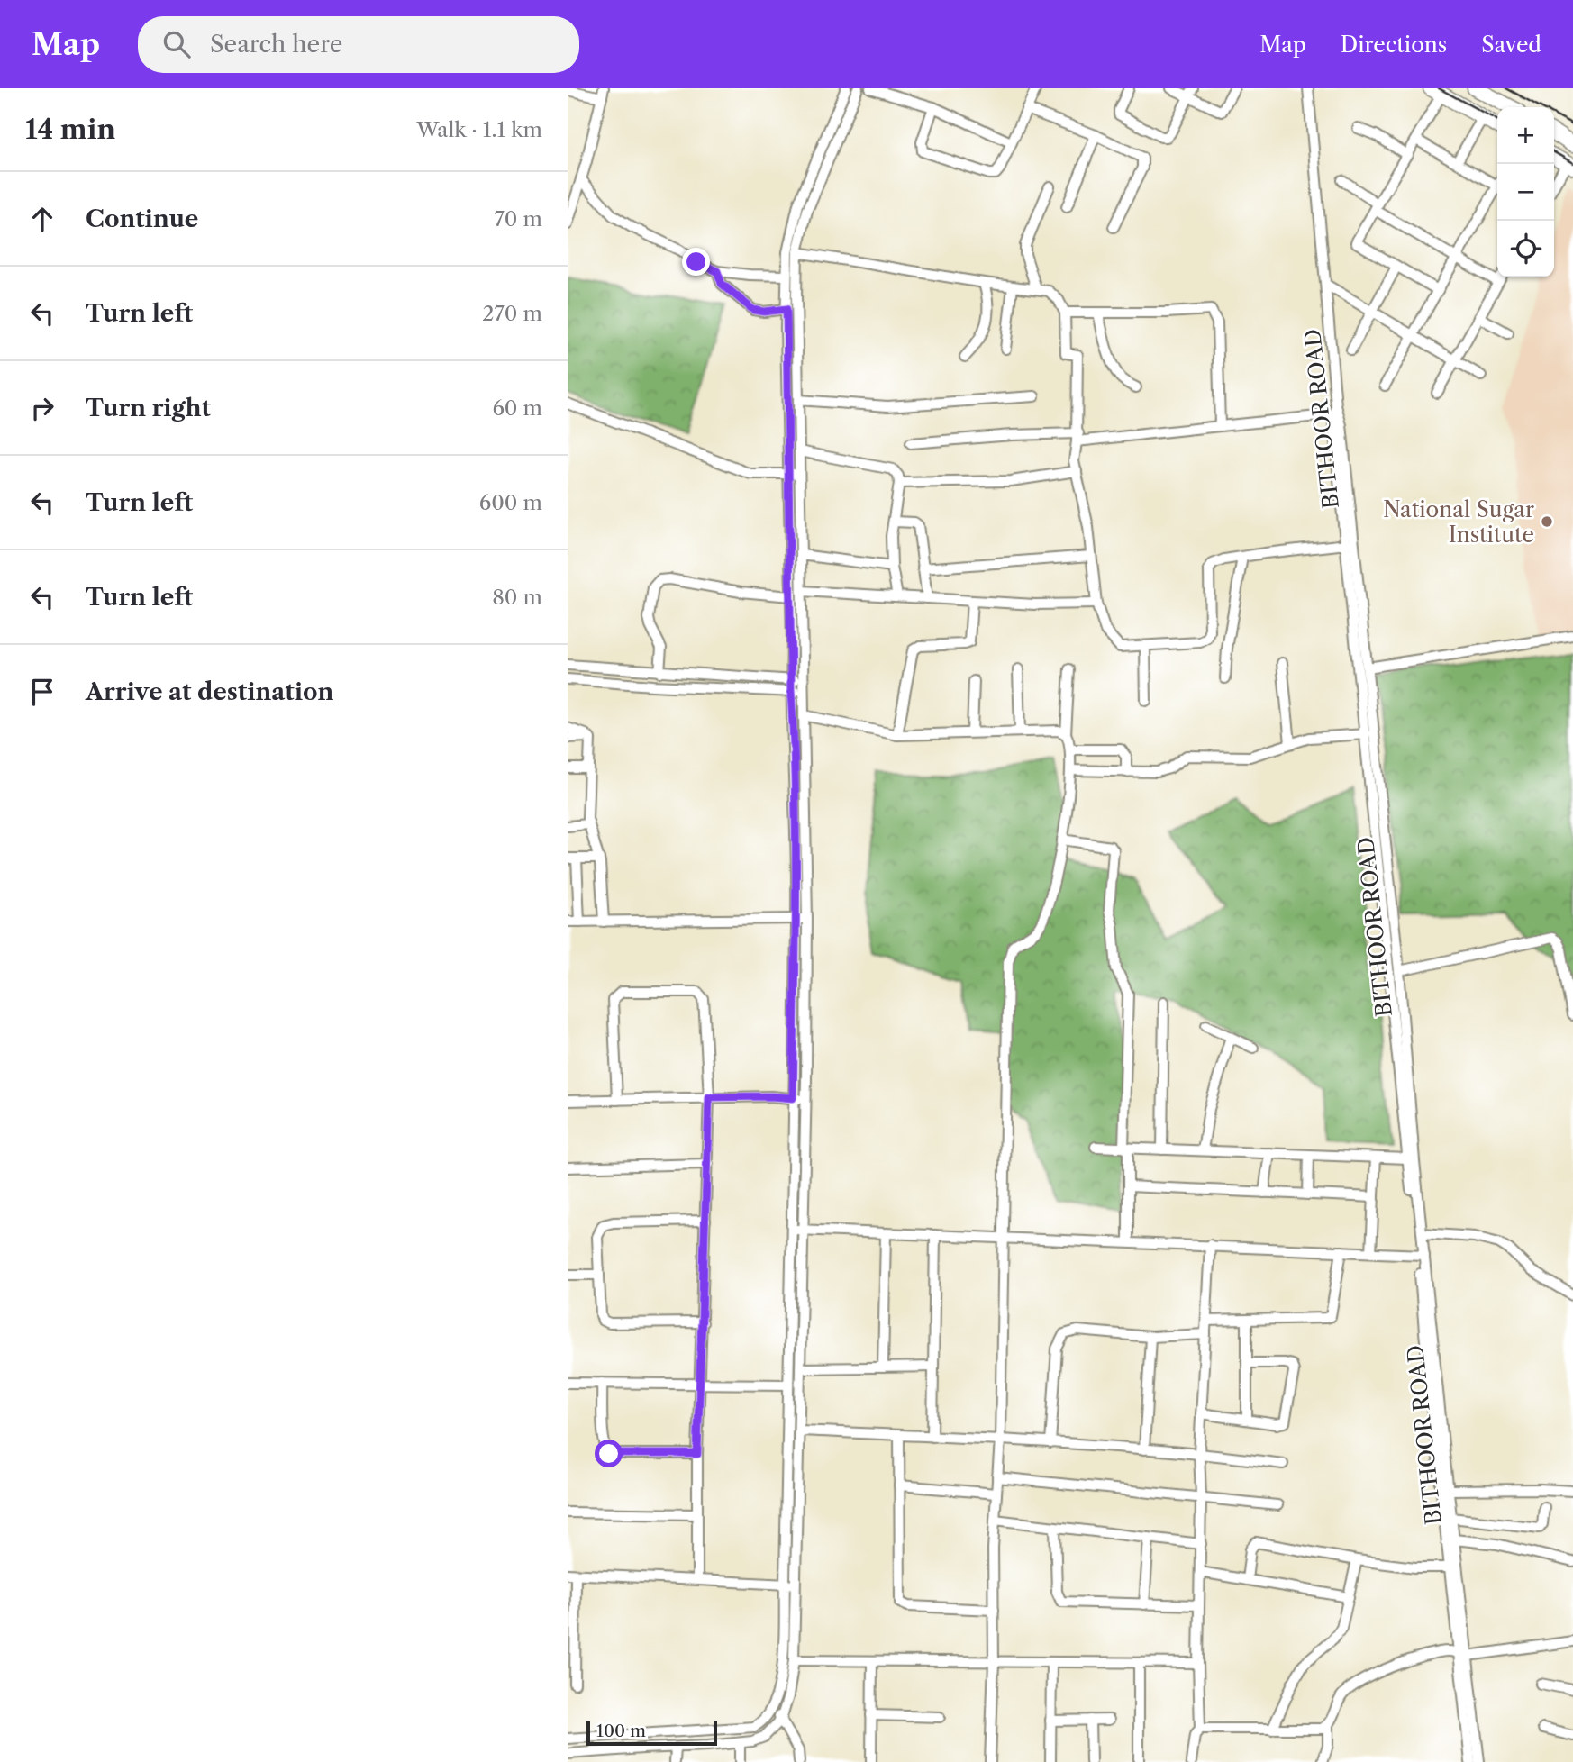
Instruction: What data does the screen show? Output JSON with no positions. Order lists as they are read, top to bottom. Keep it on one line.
{"streets":{"street":["BITHOOR ROAD"]},"places":["National Sugar Institute"],"scale_bar":"100 m","page":{"header":"Map","search":"Search here","nav":["Map","Directions","Saved"],"heading":["14 min","Walk · 1.1 km"],"map_buttons":["+","−"],"list":[["Continue","70 m"],["Turn left","270 m"],["Turn right","60 m"],["Turn left","600 m"],["Turn left","80 m"],"Arrive at destination"],"scale":"100 m"}}
